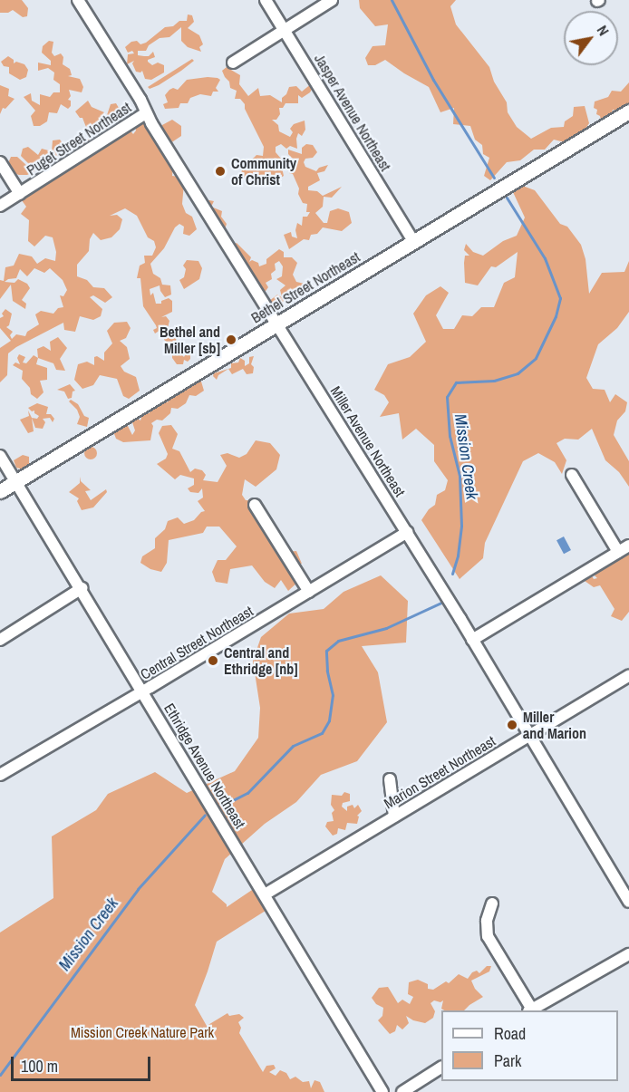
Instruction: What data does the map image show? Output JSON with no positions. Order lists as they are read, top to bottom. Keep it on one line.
{"streets":{"street":["Jasper Avenue Northeast","Puget Street Northeast","Bethel Street Northeast","Miller Avenue Northeast","Central Street Northeast","Ethridge Avenue Northeast","Marion Street Northeast"]},"crossings":[["Jasper Avenue Northeast","Bethel Street Northeast"],["Puget Street Northeast","Miller Avenue Northeast"],["Bethel Street Northeast","Miller Avenue Northeast"],["Bethel Street Northeast","Ethridge Avenue Northeast"],["Miller Avenue Northeast","Central Street Northeast"],["Miller Avenue Northeast","Marion Street Northeast"],["Central Street Northeast","Ethridge Avenue Northeast"],["Ethridge Avenue Northeast","Marion Street Northeast"]],"water":["Mission Creek"],"parks":["Mission Creek Nature Park"],"places":["Community of Christ","Bethel and Miller [sb]","Central and Ethridge [nb]","Miller and Marion"],"legend":["Road","Park"],"scale_bar":"100 m","north":"top right"}
